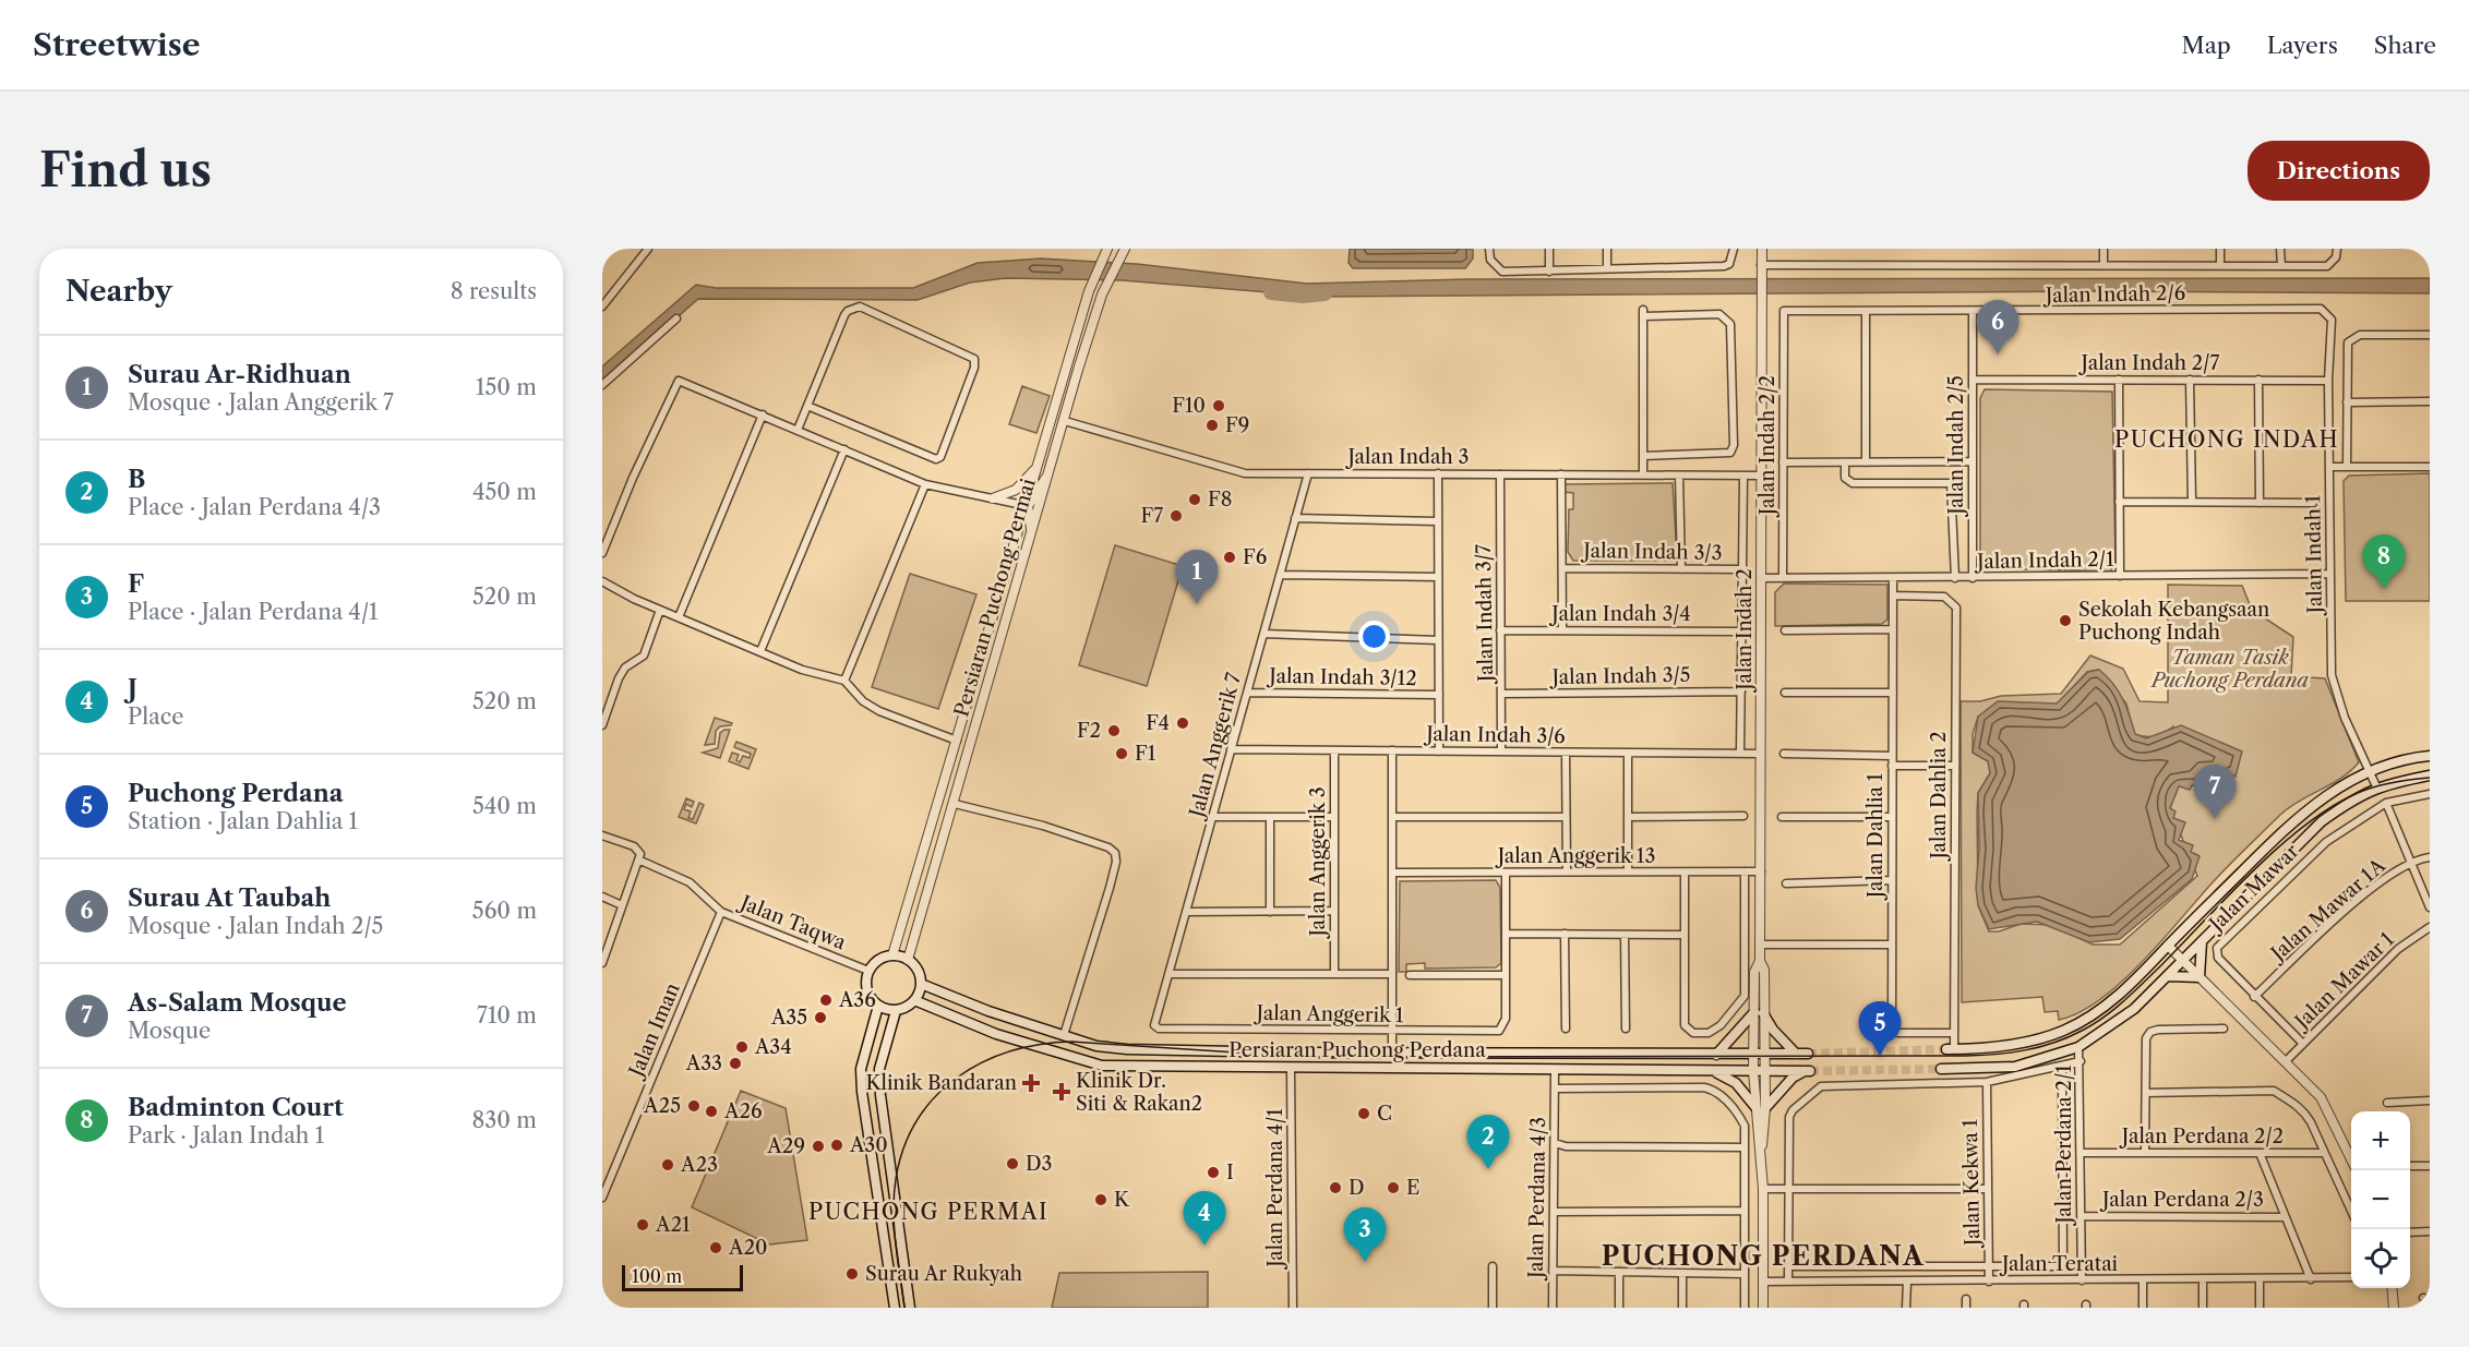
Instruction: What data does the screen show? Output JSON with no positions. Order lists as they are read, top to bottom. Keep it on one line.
{"streets":{"main road":["Persiaran Puchong Perdana"],"street":["Jalan Indah 2/6","Jalan Indah 2/7","Jalan Indah 2/2","Jalan Indah 2/5","Jalan Indah 3","Jalan Indah 3/3","Jalan Indah 1","Jalan Indah 2/1","Persiaran Puchong Permai","Jalan Indah 3/7","Jalan Indah 3/4","Jalan Indah 2","Jalan Indah 3/5","Jalan Indah 3/12","Jalan Indah 3/6","Jalan Anggerik 7","Jalan Dahlia 2","Jalan Dahlia 1","Jalan Anggerik 13","Jalan Anggerik 3","Jalan Mawar","Jalan Mawar 1A","Jalan Taqwa","Jalan Mawar 1","Jalan Anggerik 1","Jalan Iman","Jalan Perdana 2/2","Jalan Perdana 2/1","Jalan Kekwa 1","Jalan Perdana 4/1","Jalan Perdana 4/3","Jalan Perdana 2/3","Jalan Teratai"]},"crossings":[["Jalan Indah 2/6","Jalan Indah 2/2"],["Jalan Indah 2/6","Jalan Indah 2/5"],["Jalan Indah 2/6","Jalan Indah 1"],["Jalan Indah 2/7","Jalan Indah 2/5"],["Jalan Indah 2/7","Jalan Indah 1"],["Jalan Indah 2/2","Jalan Indah 2/1"],["Jalan Indah 2/5","Jalan Indah 2/1"],["Jalan Indah 3","Persiaran Puchong Permai"],["Jalan Indah 3","Jalan Indah 3/7"],["Jalan Indah 3","Jalan Indah 2"],["Jalan Indah 3","Jalan Anggerik 7"],["Jalan Indah 1","Jalan Indah 2/1"],["Jalan Indah 2/1","Jalan Indah 2"],["Jalan Indah 2/1","Jalan Dahlia 1"],["Persiaran Puchong Permai","Jalan Taqwa"],["Persiaran Puchong Permai","Persiaran Puchong Perdana"],["Jalan Indah 3/7","Jalan Indah 3/4"],["Jalan Indah 3/7","Jalan Indah 3/5"],["Jalan Indah 3/7","Jalan Indah 3/6"],["Jalan Indah 2","Jalan Indah 3/6"],["Jalan Indah 2","Jalan Anggerik 13"],["Jalan Indah 2","Persiaran Puchong Perdana"],["Jalan Indah 3/12","Jalan Anggerik 7"],["Jalan Indah 3/6","Jalan Anggerik 7"],["Jalan Indah 3/6","Jalan Anggerik 3"],["Jalan Anggerik 7","Jalan Anggerik 1"],["Jalan Dahlia 2","Jalan Dahlia 1"],["Jalan Mawar","Jalan Mawar 1A"],["Jalan Mawar","Jalan Mawar 1"],["Jalan Taqwa","Jalan Iman"],["Jalan Taqwa","Persiaran Puchong Perdana"],["Persiaran Puchong Perdana","Jalan Perdana 4/1"],["Persiaran Puchong Perdana","Jalan Perdana 4/3"],["Jalan Perdana 2/2","Jalan Perdana 2/1"],["Jalan Perdana 2/1","Jalan Perdana 2/3"],["Jalan Perdana 2/1","Jalan Teratai"],["Jalan Kekwa 1","Jalan Teratai"]],"districts":["PUCHONG INDAH","PUCHONG PERMAI","PUCHONG PERDANA"],"parks":["Taman Tasik Puchong Perdana"],"places":{"other":["F10","F9","F8","F7","F6","Sekolah Kebangsaan Puchong Indah","F4","F2","F1","A36","A35","A34","A33","A25","A26","C","A30","A29","D3","A23","I","D","E","K","A21","A20","Surau Ar Rukyah"],"health":["Klinik Bandaran","Klinik Dr. Siti & Rakan2"]},"scale_bar":"100 m","page":{"header":"Streetwise","nav":["Map","Layers","Share"],"buttons":"Directions","title":"Find us","heading":["Nearby","8 results"],"pins":["6","8","1","7","5","2","4","3"],"list":[{"mark":"1","name":"Surau Ar-Ridhuan","note":"Mosque · Jalan Anggerik 7","value":"150 m"},{"mark":"2","name":"B","note":"Place · Jalan Perdana 4/3","value":"450 m"},{"mark":"3","name":"F","note":"Place · Jalan Perdana 4/1","value":"520 m"},{"mark":"4","name":"J","note":"Place","value":"520 m"},{"mark":"5","name":"Puchong Perdana","note":"Station · Jalan Dahlia 1","value":"540 m"},{"mark":"6","name":"Surau At Taubah","note":"Mosque · Jalan Indah 2/5","value":"560 m"},{"mark":"7","name":"As-Salam Mosque","note":"Mosque","value":"710 m"},{"mark":"8","name":"Badminton Court","note":"Park · Jalan Indah 1","value":"830 m"}],"map_buttons":["+","−"],"scale":"100 m"}}
